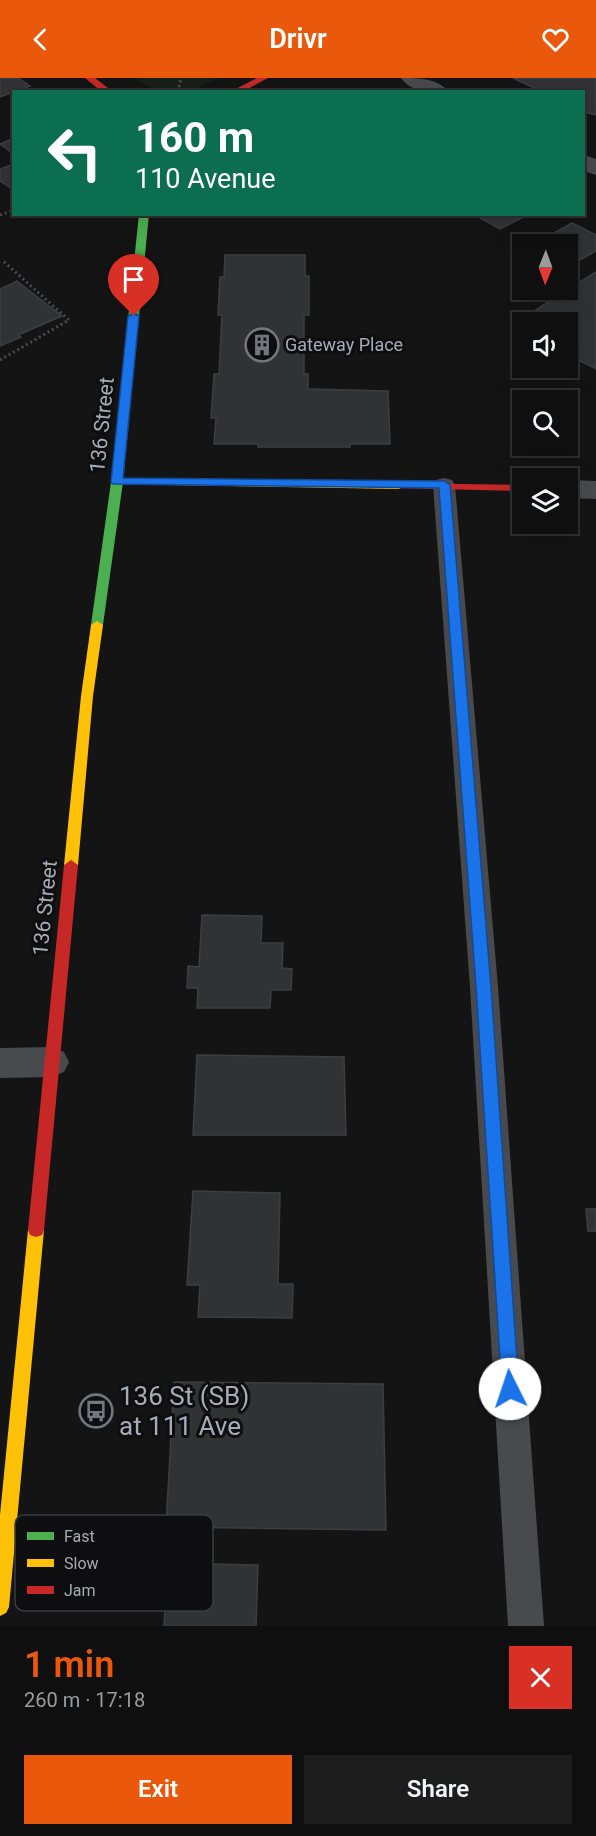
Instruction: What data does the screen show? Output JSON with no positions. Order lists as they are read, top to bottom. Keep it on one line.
{"streets":{"street":["136 Street"]},"places":{"building":["Gateway Place"],"bus stop":["136 St (SB) at 111 Ave"]},"legend":["Fast","Slow","Jam"],"north":"bottom","page":{"header":"Drivr","turn":["160 m","110 Avenue"],"heading":["1 min","260 m · 17:18"],"buttons":["Exit","Share"]}}
